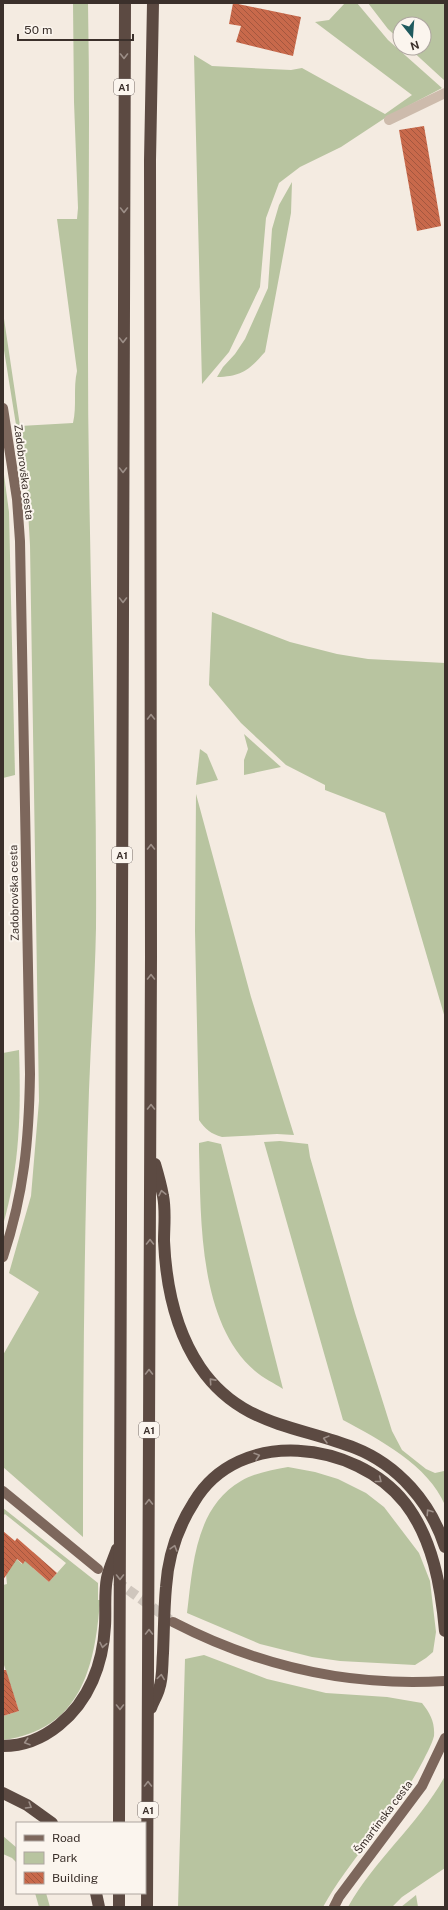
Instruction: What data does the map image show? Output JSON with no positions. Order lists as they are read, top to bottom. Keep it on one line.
{"streets":{"highway":["A1"],"main road":["Zadobrovška cesta","Šmartinska cesta"]},"legend":["Road","Park","Building"],"scale_bar":"50 m","north":"bottom"}
